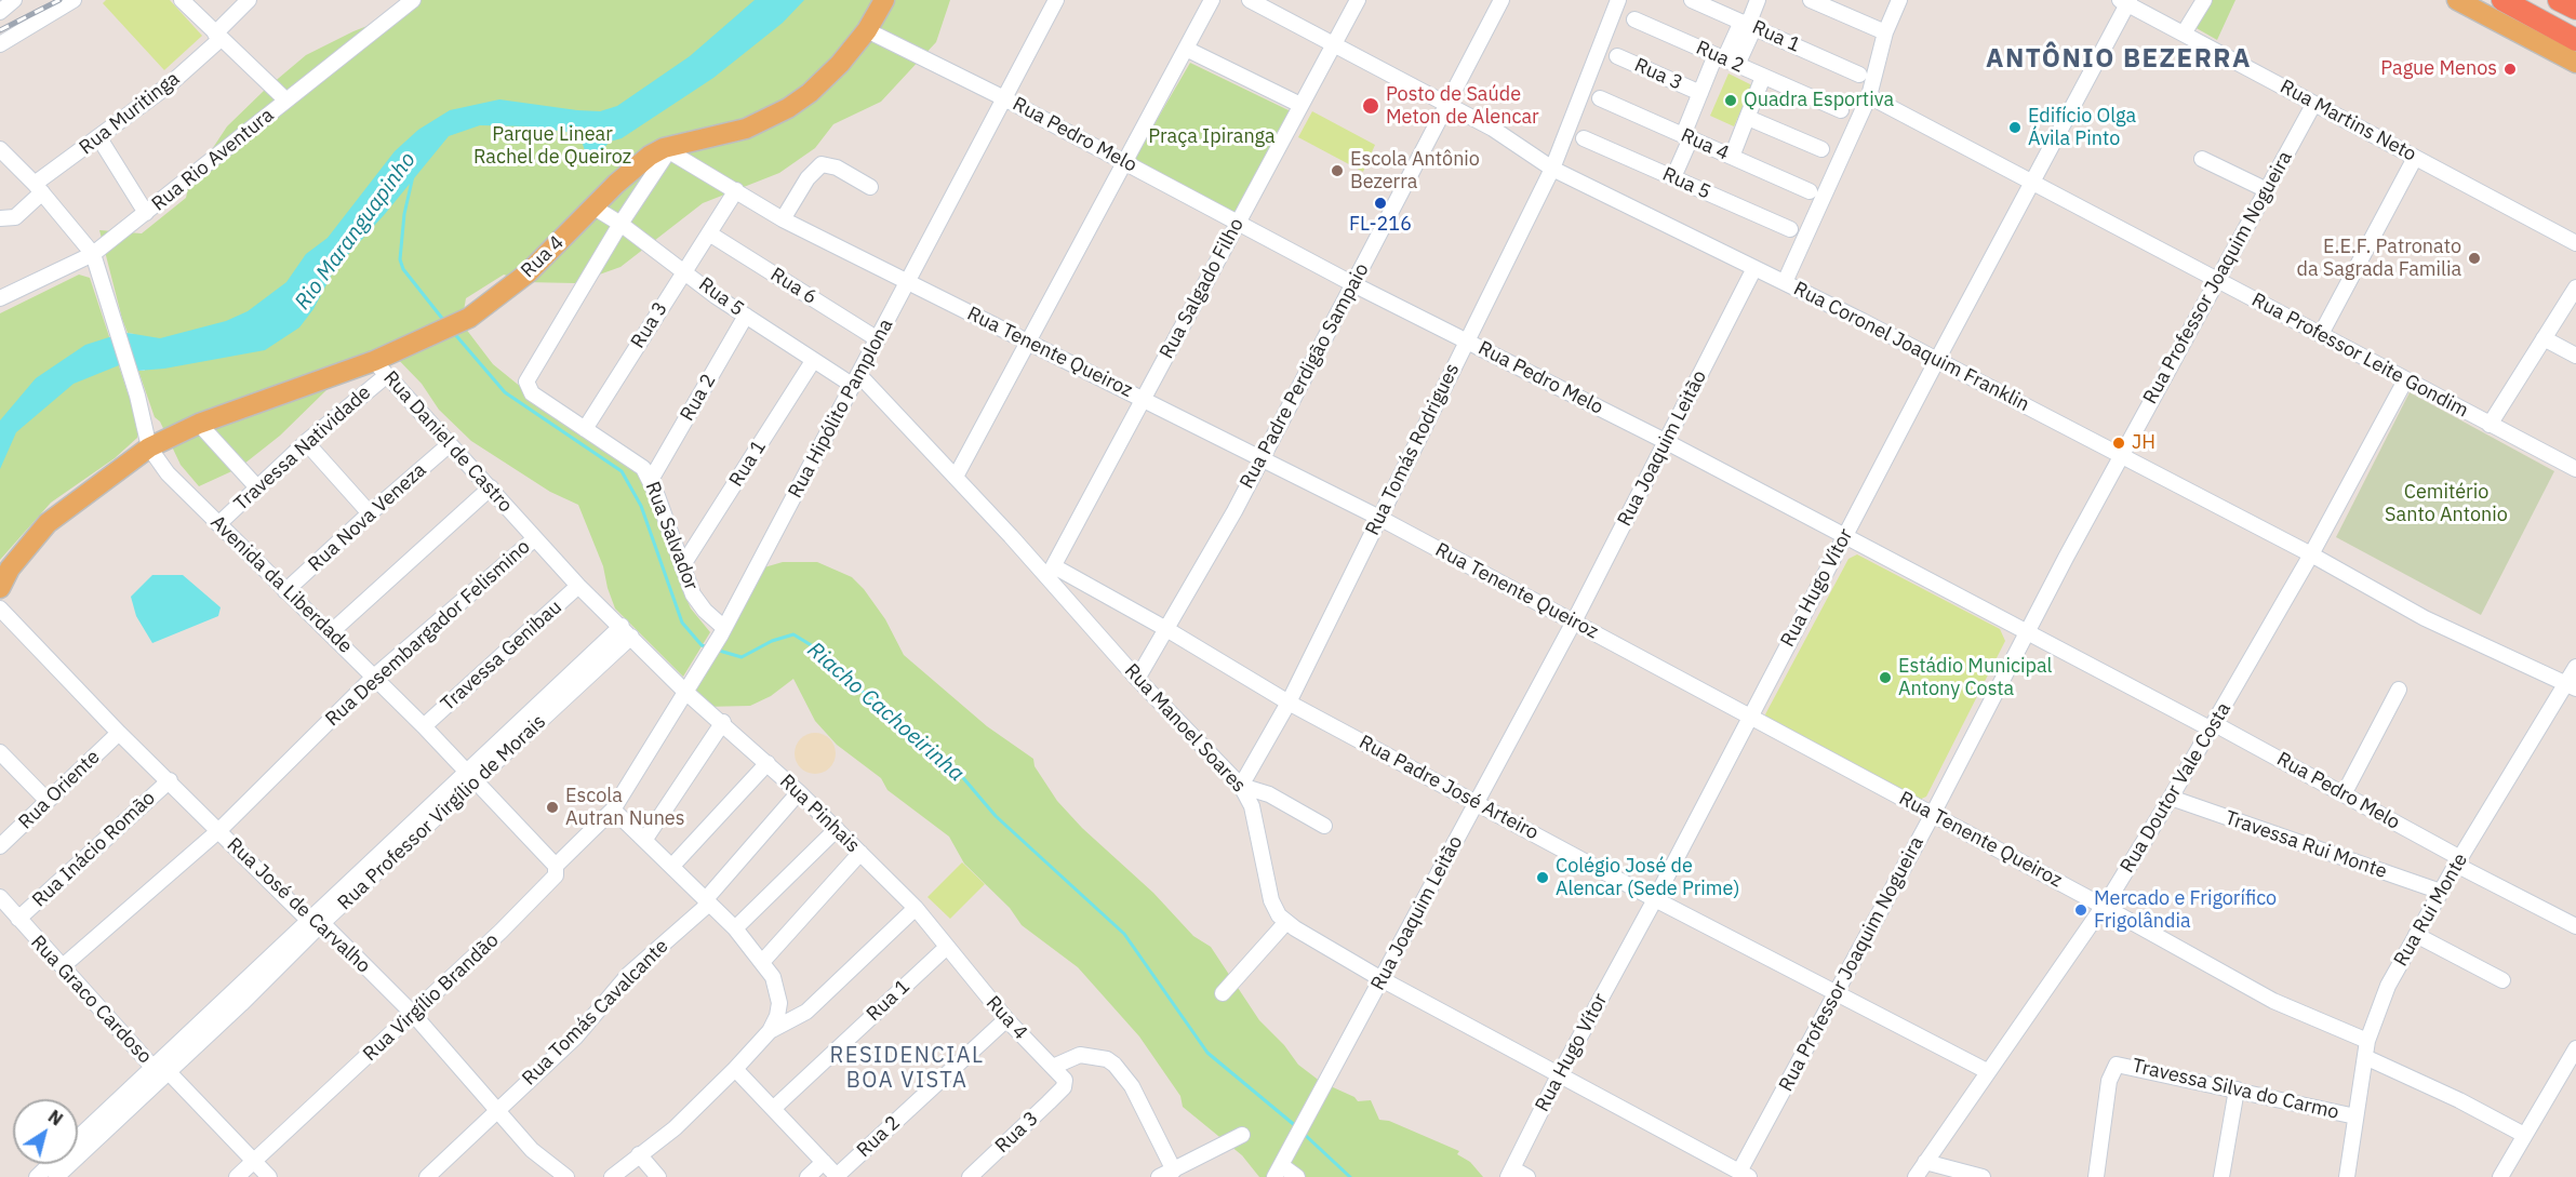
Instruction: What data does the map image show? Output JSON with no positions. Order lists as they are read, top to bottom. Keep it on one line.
{"streets":{"main road":["Rua 4"],"street":["Rua 1","Rua 2","Rua 3","Rua Muritinga","Rua Martins Neto","Rua Pedro Melo","Rua Rio Aventura","Rua 5","Rua Professor Joaquim Nogueira","Rua 6","Rua Salgado Filho","Rua Coronel Joaquim Franklin","Rua Tenente Queiroz","Rua Professor Leite Gondim","Rua Padre Perdigão Sampaio","Rua Hipólito Pamplona","Rua Daniel de Castro","Travessa Natividade","Rua Joaquim Leitão","Rua Tomás Rodrigues","Rua Nova Veneza","Rua Salvador","Avenida da Liberdade","Rua Hugo Vítor","Rua Desembargador Felismino","Travessa Genibau","Rua Manoel Soares","Rua Padre José Arteiro","Rua Doutor Vale Costa","Rua Oriente","Rua Professor Virgílio de Morais","Rua Pinhais","Travessa Rui Monte","Rua Inácio Romão","Rua José de Carvalho","Rua Rui Monte","Rua Virgílio Brandão","Rua Graco Cardoso","Rua Tomás Cavalcante","Travessa Silva do Carmo"]},"crossings":[["Rua 1","Rua 4"],["Rua 1","Rua 5"],["Rua 1","Rua Salvador"],["Rua 1","Rua Pinhais"],["Rua 2","Rua 4"],["Rua 2","Rua 5"],["Rua 2","Rua Salvador"],["Rua 3","Rua 4"],["Rua 3","Rua 5"],["Rua 3","Rua 6"],["Rua 3","Rua Tenente Queiroz"],["Rua 3","Rua Salvador"],["Rua Martins Neto","Rua Professor Joaquim Nogueira"],["Rua Martins Neto","Rua Hugo Vítor"],["Rua Pedro Melo","Rua 4"],["Rua Pedro Melo","Rua Professor Joaquim Nogueira"],["Rua Pedro Melo","Rua Salgado Filho"],["Rua Pedro Melo","Rua Padre Perdigão Sampaio"],["Rua Pedro Melo","Rua Hipólito Pamplona"],["Rua Pedro Melo","Rua Joaquim Leitão"],["Rua Pedro Melo","Rua Tomás Rodrigues"],["Rua Pedro Melo","Rua Hugo Vítor"],["Rua Pedro Melo","Rua Doutor Vale Costa"],["Rua Pedro Melo","Rua Rui Monte"],["Rua 4","Rua 5"],["Rua 4","Rua Tenente Queiroz"],["Rua 4","Rua Daniel de Castro"],["Rua 4","Travessa Natividade"],["Rua 4","Avenida da Liberdade"],["Rua 4","Rua Pinhais"],["Rua Rio Aventura","Avenida da Liberdade"],["Rua 5","Rua Hipólito Pamplona"],["Rua 5","Rua Salvador"],["Rua 5","Rua Manoel Soares"],["Rua Professor Joaquim Nogueira","Rua Coronel Joaquim Franklin"],["Rua Professor Joaquim Nogueira","Rua Tenente Queiroz"],["Rua Professor Joaquim Nogueira","Rua Professor Leite Gondim"],["Rua Professor Joaquim Nogueira","Rua Padre José Arteiro"],["Rua 6","Rua Hipólito Pamplona"],["Rua Salgado Filho","Rua Coronel Joaquim Franklin"],["Rua Salgado Filho","Rua Tenente Queiroz"],["Rua Salgado Filho","Rua Manoel Soares"],["Rua Salgado Filho","Rua Padre José Arteiro"],["Rua Coronel Joaquim Franklin","Rua Padre Perdigão Sampaio"],["Rua Coronel Joaquim Franklin","Rua Joaquim Leitão"],["Rua Coronel Joaquim Franklin","Rua Tomás Rodrigues"],["Rua Coronel Joaquim Franklin","Rua Hugo Vítor"],["Rua Coronel Joaquim Franklin","Rua Doutor Vale Costa"],["Rua Coronel Joaquim Franklin","Rua Rui Monte"],["Rua Tenente Queiroz","Rua Padre Perdigão Sampaio"],["Rua Tenente Queiroz","Rua Hipólito Pamplona"],["Rua Tenente Queiroz","Rua Joaquim Leitão"],["Rua Tenente Queiroz","Rua Tomás Rodrigues"],["Rua Tenente Queiroz","Rua Hugo Vítor"],["Rua Tenente Queiroz","Rua Doutor Vale Costa"],["Rua Tenente Queiroz","Rua Rui Monte"],["Rua Professor Leite Gondim","Rua Hugo Vítor"],["Rua Professor Leite Gondim","Rua Doutor Vale Costa"],["Rua Padre Perdigão Sampaio","Rua Manoel Soares"],["Rua Padre Perdigão Sampaio","Rua Padre José Arteiro"],["Rua Hipólito Pamplona","Rua Daniel de Castro"],["Rua Hipólito Pamplona","Rua Salvador"],["Rua Hipólito Pamplona","Rua Manoel Soares"],["Rua Hipólito Pamplona","Rua Pinhais"],["Rua Hipólito Pamplona","Rua Virgílio Brandão"],["Rua Daniel de Castro","Travessa Natividade"],["Rua Daniel de Castro","Rua Nova Veneza"],["Rua Daniel de Castro","Rua Desembargador Felismino"],["Rua Daniel de Castro","Travessa Genibau"],["Rua Daniel de Castro","Rua Professor Virgílio de Morais"],["Rua Daniel de Castro","Rua Pinhais"],["Travessa Natividade","Avenida da Liberdade"],["Rua Joaquim Leitão","Rua Padre José Arteiro"],["Rua Tomás Rodrigues","Rua Manoel Soares"],["Rua Tomás Rodrigues","Rua Padre José Arteiro"],["Rua Nova Veneza","Avenida da Liberdade"],["Avenida da Liberdade","Rua Desembargador Felismino"],["Avenida da Liberdade","Travessa Genibau"],["Avenida da Liberdade","Rua Professor Virgílio de Morais"],["Avenida da Liberdade","Rua Virgílio Brandão"],["Rua Hugo Vítor","Rua Padre José Arteiro"],["Rua Desembargador Felismino","Rua José de Carvalho"],["Rua Desembargador Felismino","Rua Graco Cardoso"],["Rua Manoel Soares","Rua Padre José Arteiro"],["Rua Padre José Arteiro","Rua Doutor Vale Costa"],["Rua Doutor Vale Costa","Travessa Rui Monte"],["Rua Oriente","Rua José de Carvalho"],["Rua Professor Virgílio de Morais","Rua José de Carvalho"],["Rua Professor Virgílio de Morais","Rua Graco Cardoso"],["Rua Pinhais","Rua Tomás Cavalcante"],["Travessa Rui Monte","Rua Rui Monte"],["Rua Inácio Romão","Rua José de Carvalho"],["Rua Inácio Romão","Rua Graco Cardoso"],["Rua José de Carvalho","Rua Virgílio Brandão"],["Rua José de Carvalho","Rua Tomás Cavalcante"],["Rua Rui Monte","Travessa Silva do Carmo"],["Rua Virgílio Brandão","Rua Graco Cardoso"]],"districts":["ANTÔNIO BEZERRA","RESIDENCIAL BOA VISTA"],"water":["Rio Maranguapinho","Riacho Cachoeirinha"],"parks":["Parque Linear Rachel de Queiroz","Praça Ipiranga","Cemitério Santo Antonio"],"places":["Pague Menos","Quadra Esportiva","Posto de Saúde Meton de Alencar","Edifício Olga Ávila Pinto","Escola Antônio Bezerra","FL-216","E.E.F. Patronato da Sagrada Familia","JH","Estádio Municipal Antony Costa","Escola Autran Nunes","Colégio José de Alencar (Sede Prime)","Mercado e Frigorífico Frigolândia"],"north":"top right"}
